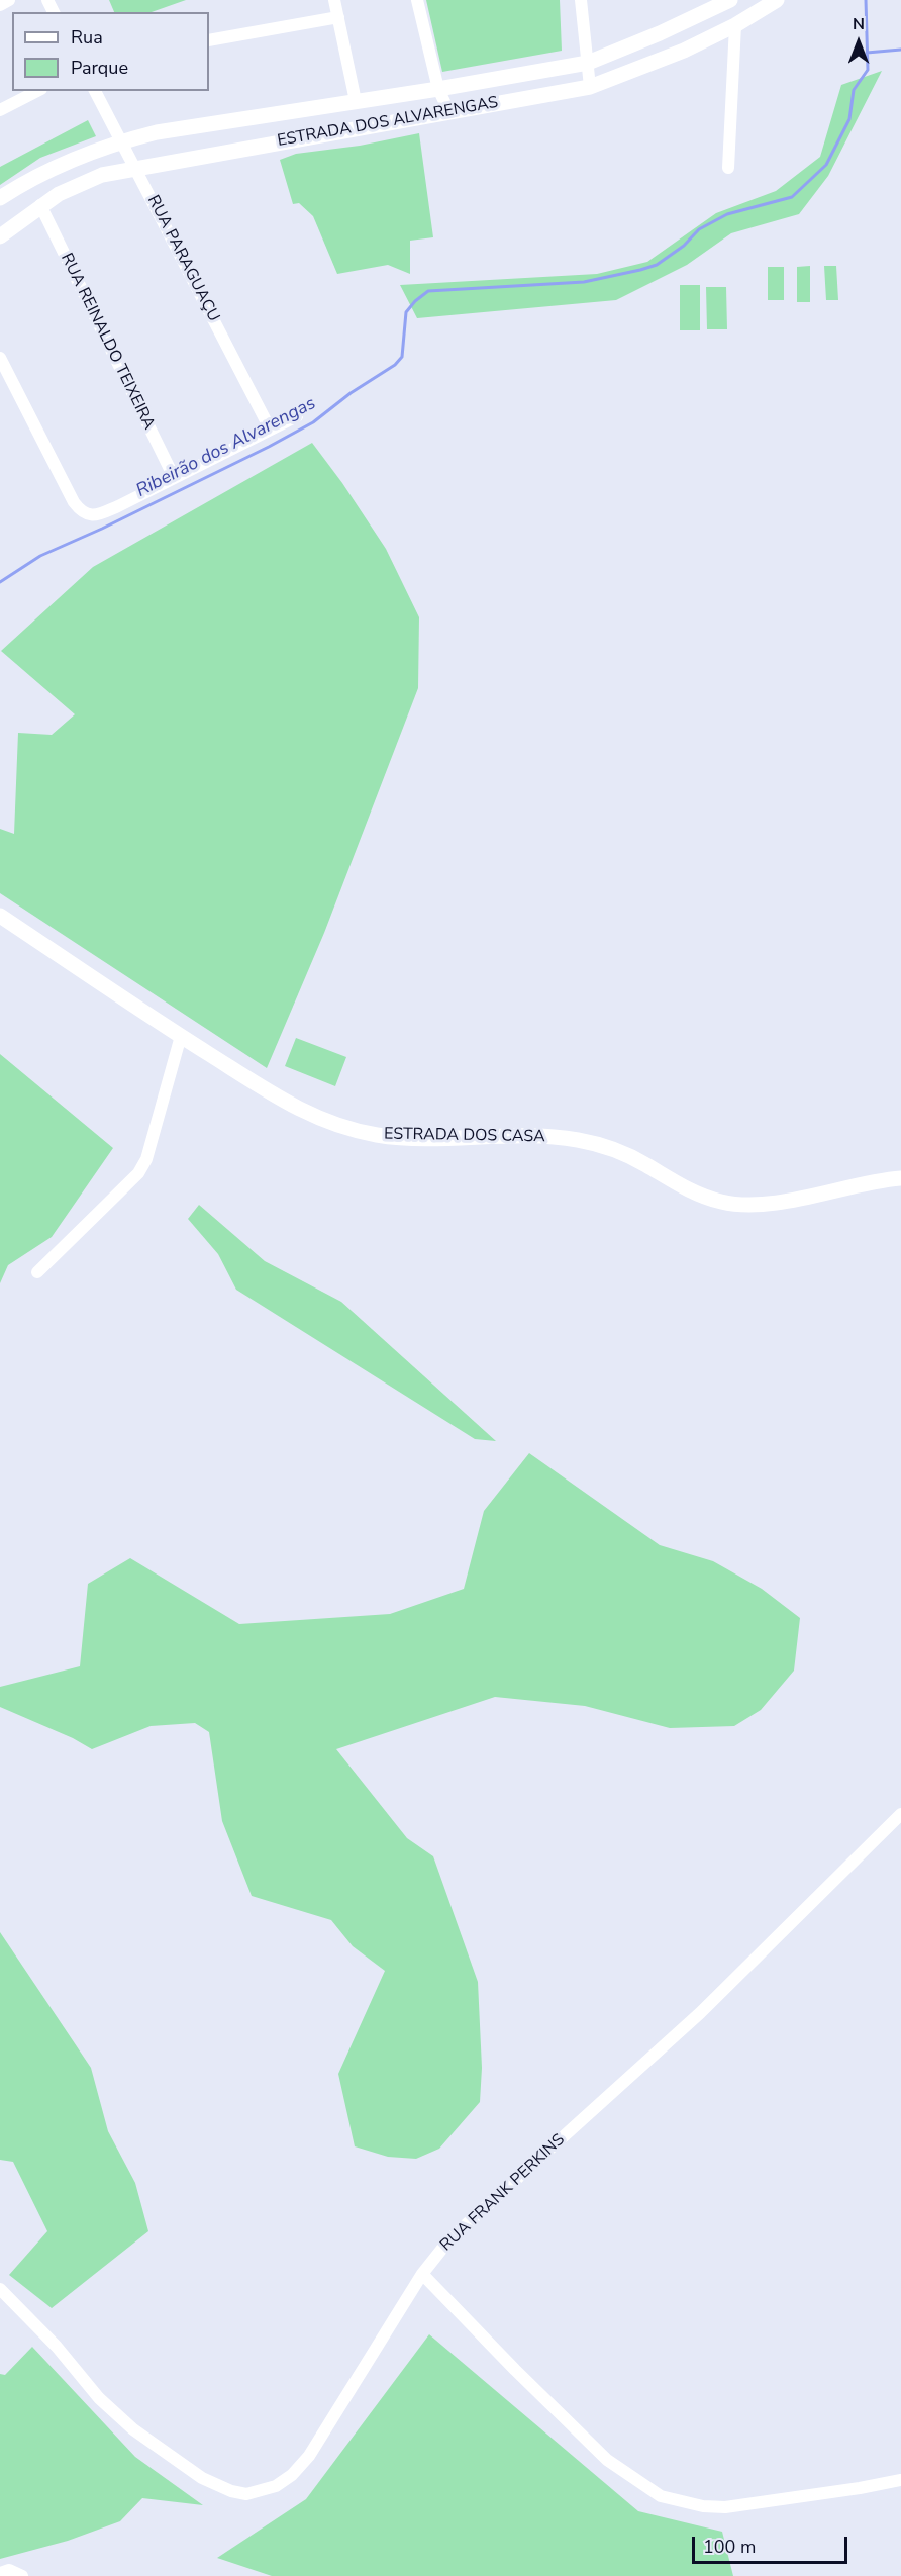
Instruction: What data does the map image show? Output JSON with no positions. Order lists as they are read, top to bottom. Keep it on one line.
{"streets":{"main road":["ESTRADA DOS ALVARENGAS","ESTRADA DOS CASA"],"street":["RUA PARAGUAÇU","RUA REINALDO TEIXEIRA","RUA FRANK PERKINS"]},"crossings":[["ESTRADA DOS ALVARENGAS","RUA PARAGUAÇU"],["ESTRADA DOS ALVARENGAS","RUA REINALDO TEIXEIRA"]],"water":["Ribeirão dos Alvarengas"],"legend":["Rua","Parque"],"scale_bar":"100 m","north":"top"}
